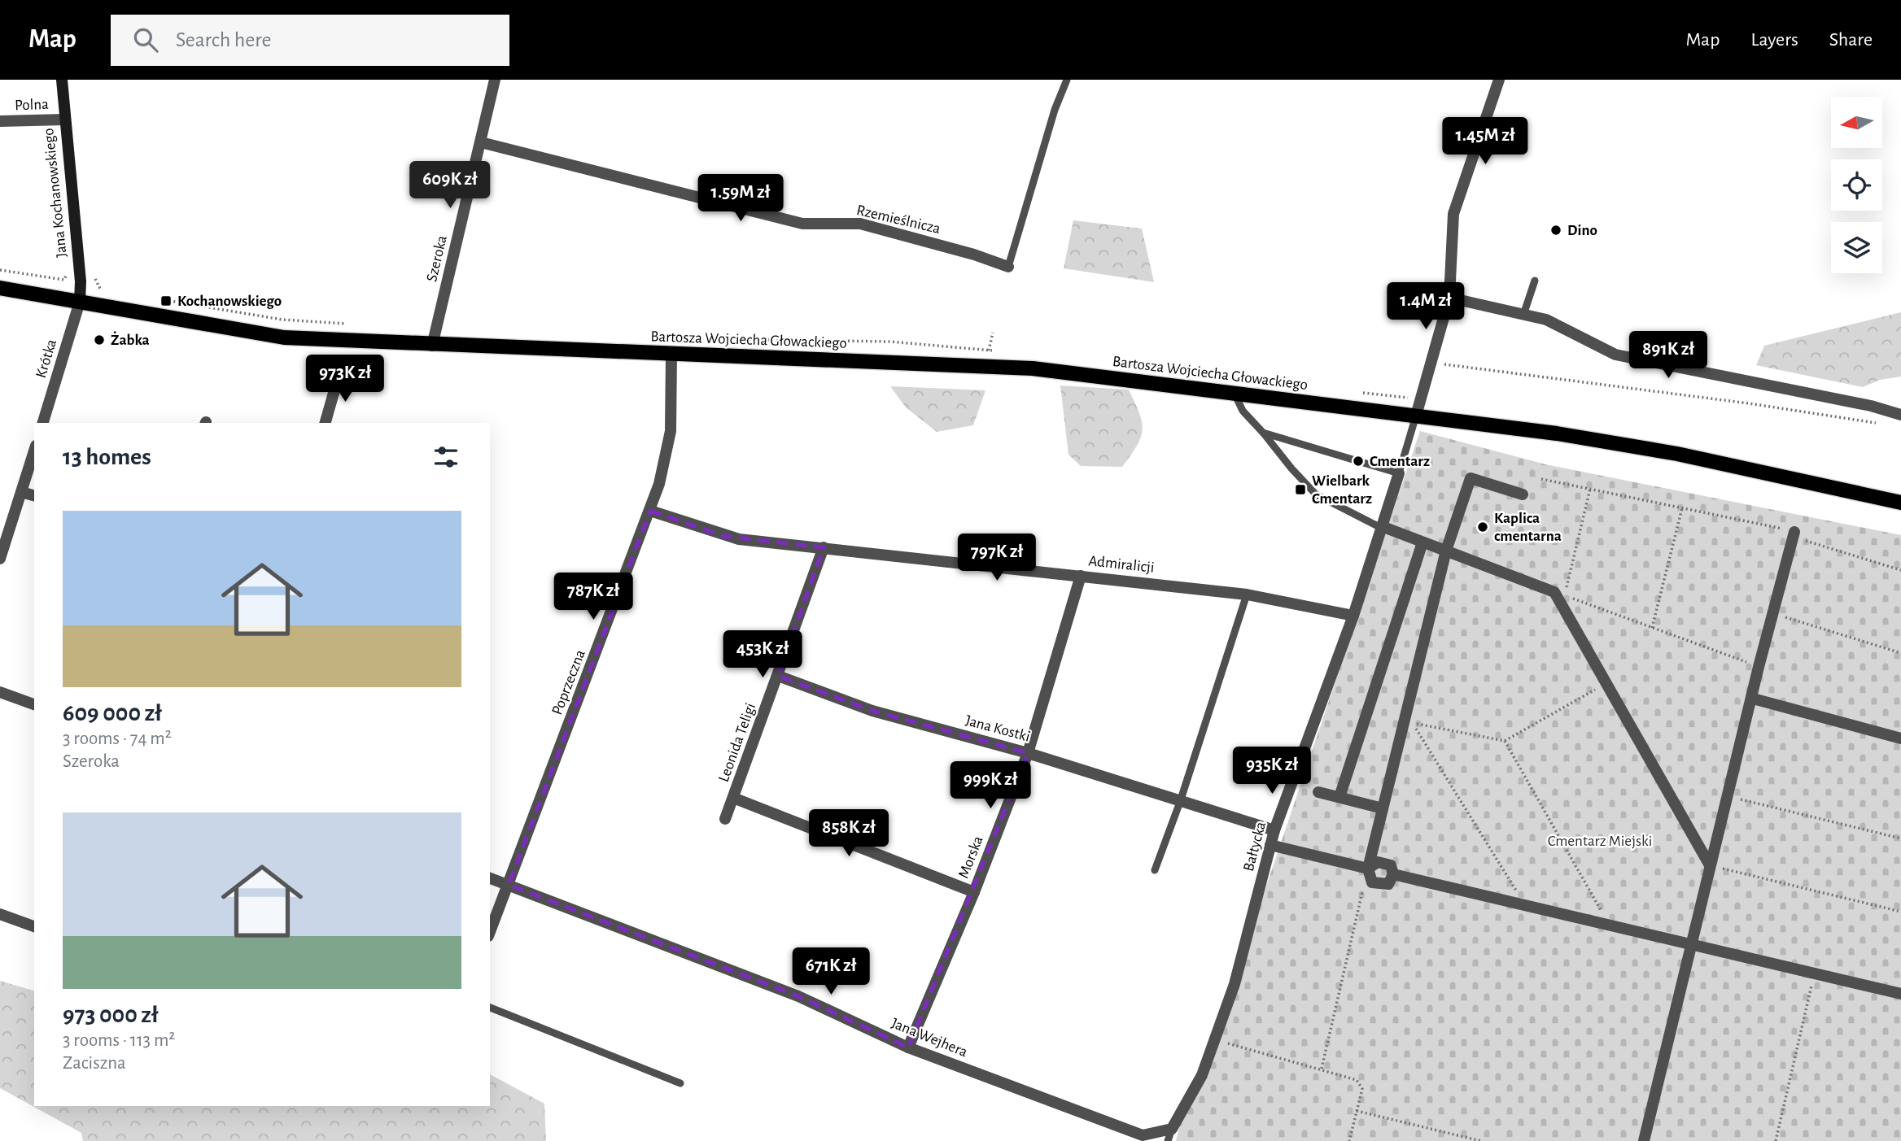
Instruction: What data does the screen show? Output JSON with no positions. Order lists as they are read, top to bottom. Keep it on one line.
{"streets":{"main road":["Bartosza Wojciecha Głowackiego"],"street":["Polna","Jana Kochanowskiego","Rzemieślnicza","Szeroka","Krótka","Admiralicji","Poprzeczna","Jana Kostki","Leonida Teligi","Bałtycka","Morska","Jana Wejhera"]},"crossings":[["Polna","Jana Kochanowskiego"],["Jana Kochanowskiego","Bartosza Wojciecha Głowackiego"],["Jana Kochanowskiego","Krótka"],["Rzemieślnicza","Szeroka"],["Szeroka","Bartosza Wojciecha Głowackiego"],["Bartosza Wojciecha Głowackiego","Krótka"],["Bartosza Wojciecha Głowackiego","Poprzeczna"],["Admiralicji","Poprzeczna"],["Admiralicji","Leonida Teligi"],["Admiralicji","Bałtycka"],["Admiralicji","Morska"],["Poprzeczna","Jana Wejhera"],["Jana Kostki","Leonida Teligi"],["Jana Kostki","Bałtycka"],["Jana Kostki","Morska"],["Bałtycka","Jana Wejhera"],["Morska","Jana Wejhera"]],"parks":["Cmentarz Miejski"],"places":{"other":["Dino","Żabka","Cmentarz","Kaplica cmentarna"],"transit":["Kochanowskiego","Wielbark Cmentarz"]},"north":"left","page":{"header":"Map","search":"Search here","nav":["Map","Layers","Share"],"price":["1.45M zł","609K zł","1.59M zł","1.4M zł","891K zł","973K zł","797K zł","787K zł","453K zł","935K zł","999K zł","858K zł","671K zł"],"heading":"13 homes","list":[{"name":"609 000 zł","note":"3 rooms · 74 m² · Szeroka"},{"name":"973 000 zł","note":"3 rooms · 113 m² · Zaciszna"}]}}
